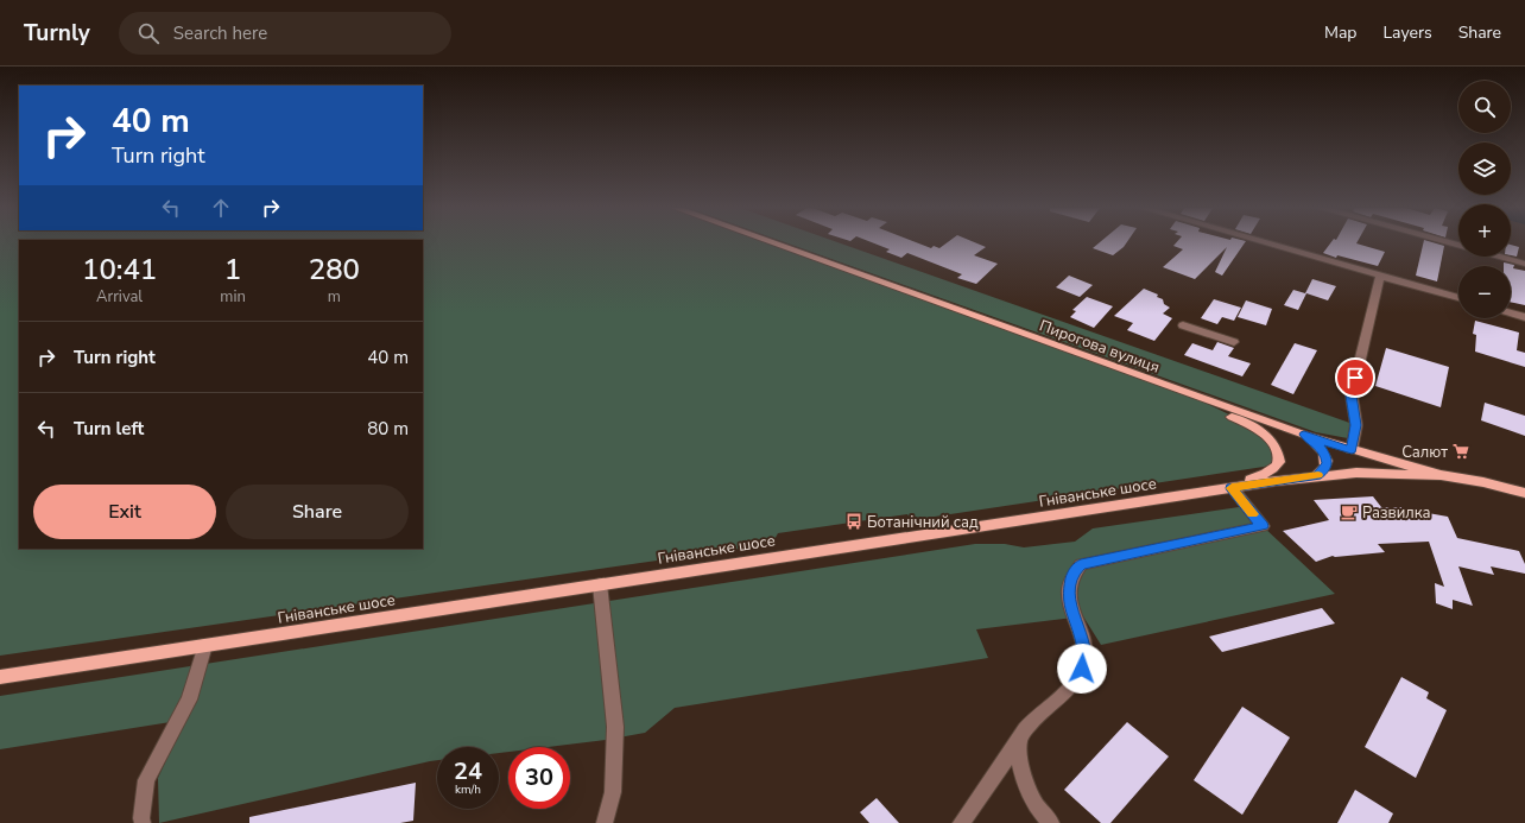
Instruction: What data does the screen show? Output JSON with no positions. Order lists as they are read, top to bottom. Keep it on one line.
{"streets":{"main road":["Пирогова вулиця","Гніванське шосе"]},"crossings":[["Пирогова вулиця","Гніванське шосе"]],"places":{"supermarket":["Салют"],"cafe":["Развилка"],"bus stop":["Ботанічний сад"]},"page":{"header":"Turnly","search":"Search here","nav":["Map","Layers","Share"],"map_buttons":["+","−"],"turn":["40 m","Turn right"],"eta":["10:41","Arrival","1","min","280","m"],"list":[{"name":"Turn right","value":"40 m"},{"name":"Turn left","value":"80 m"}],"buttons":["Exit","Share"],"speed":"24 km/h","limit":"30"}}
